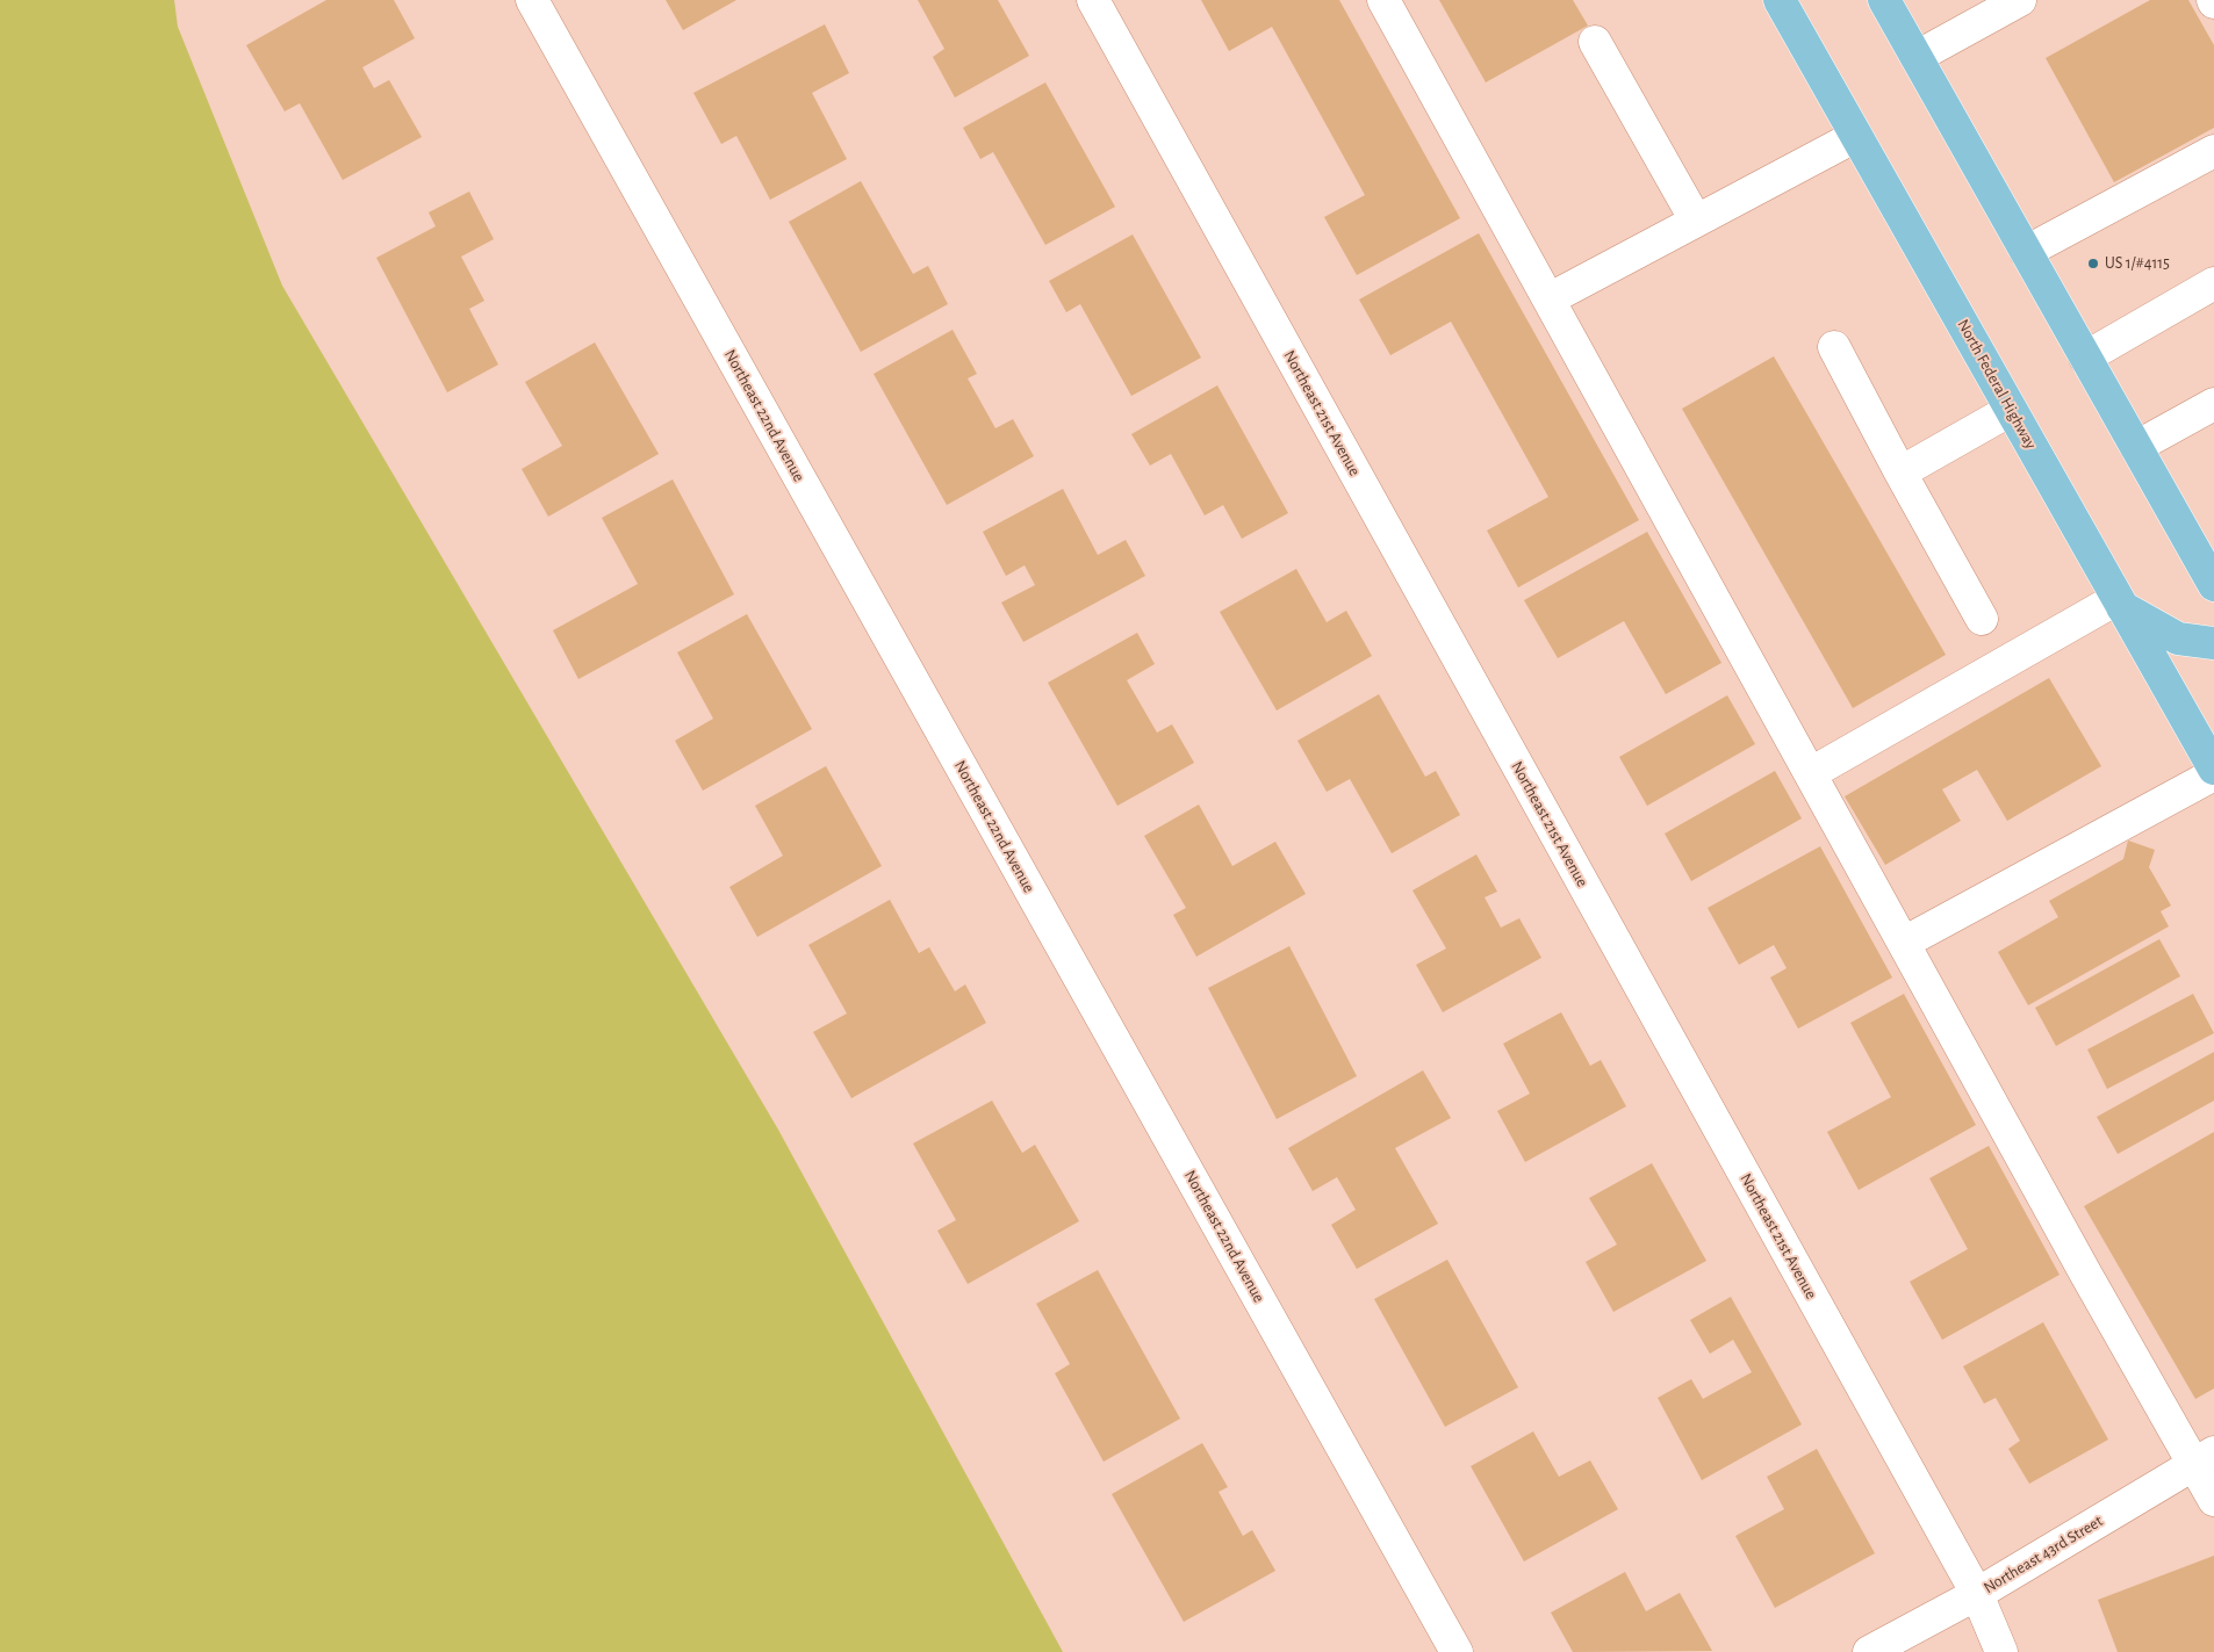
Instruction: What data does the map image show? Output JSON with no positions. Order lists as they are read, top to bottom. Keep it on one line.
{"streets":{"main road":["North Federal Highway"],"street":["Northeast 21st Avenue","Northeast 22nd Avenue","Northeast 43rd Street"]},"crossings":[["Northeast 21st Avenue","Northeast 43rd Street"]],"places":["US 1/#4115"]}
